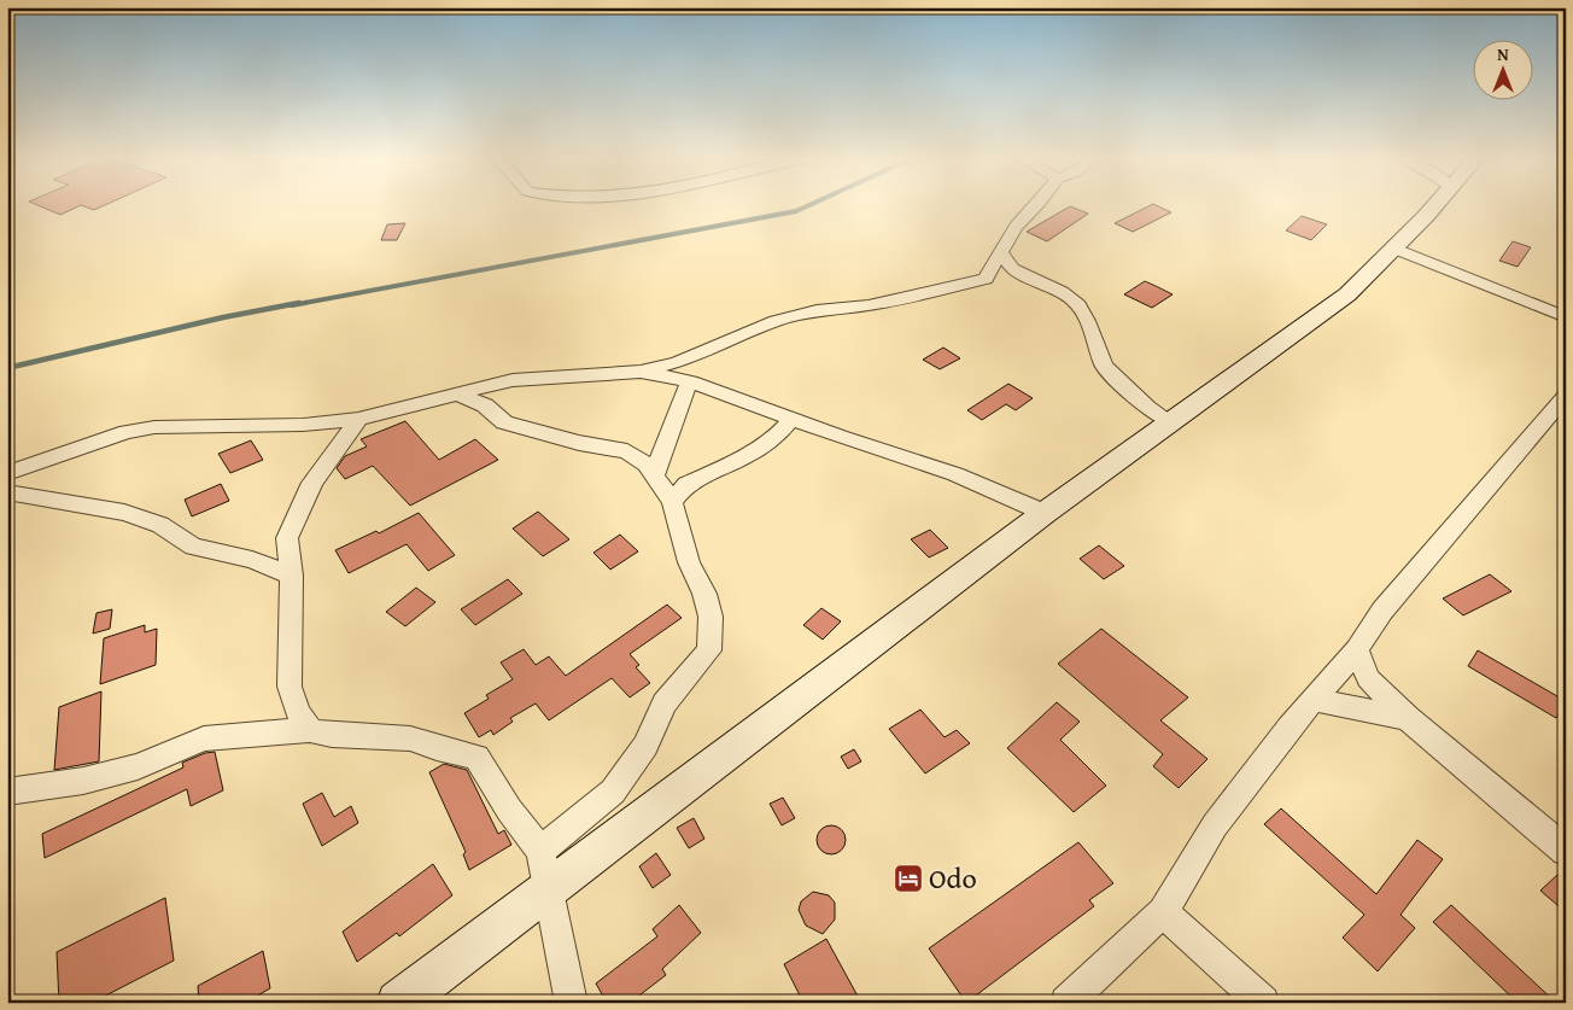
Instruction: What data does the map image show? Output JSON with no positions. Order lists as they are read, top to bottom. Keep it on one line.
{"places":{"hotel":["Odo"]},"north":"top"}
